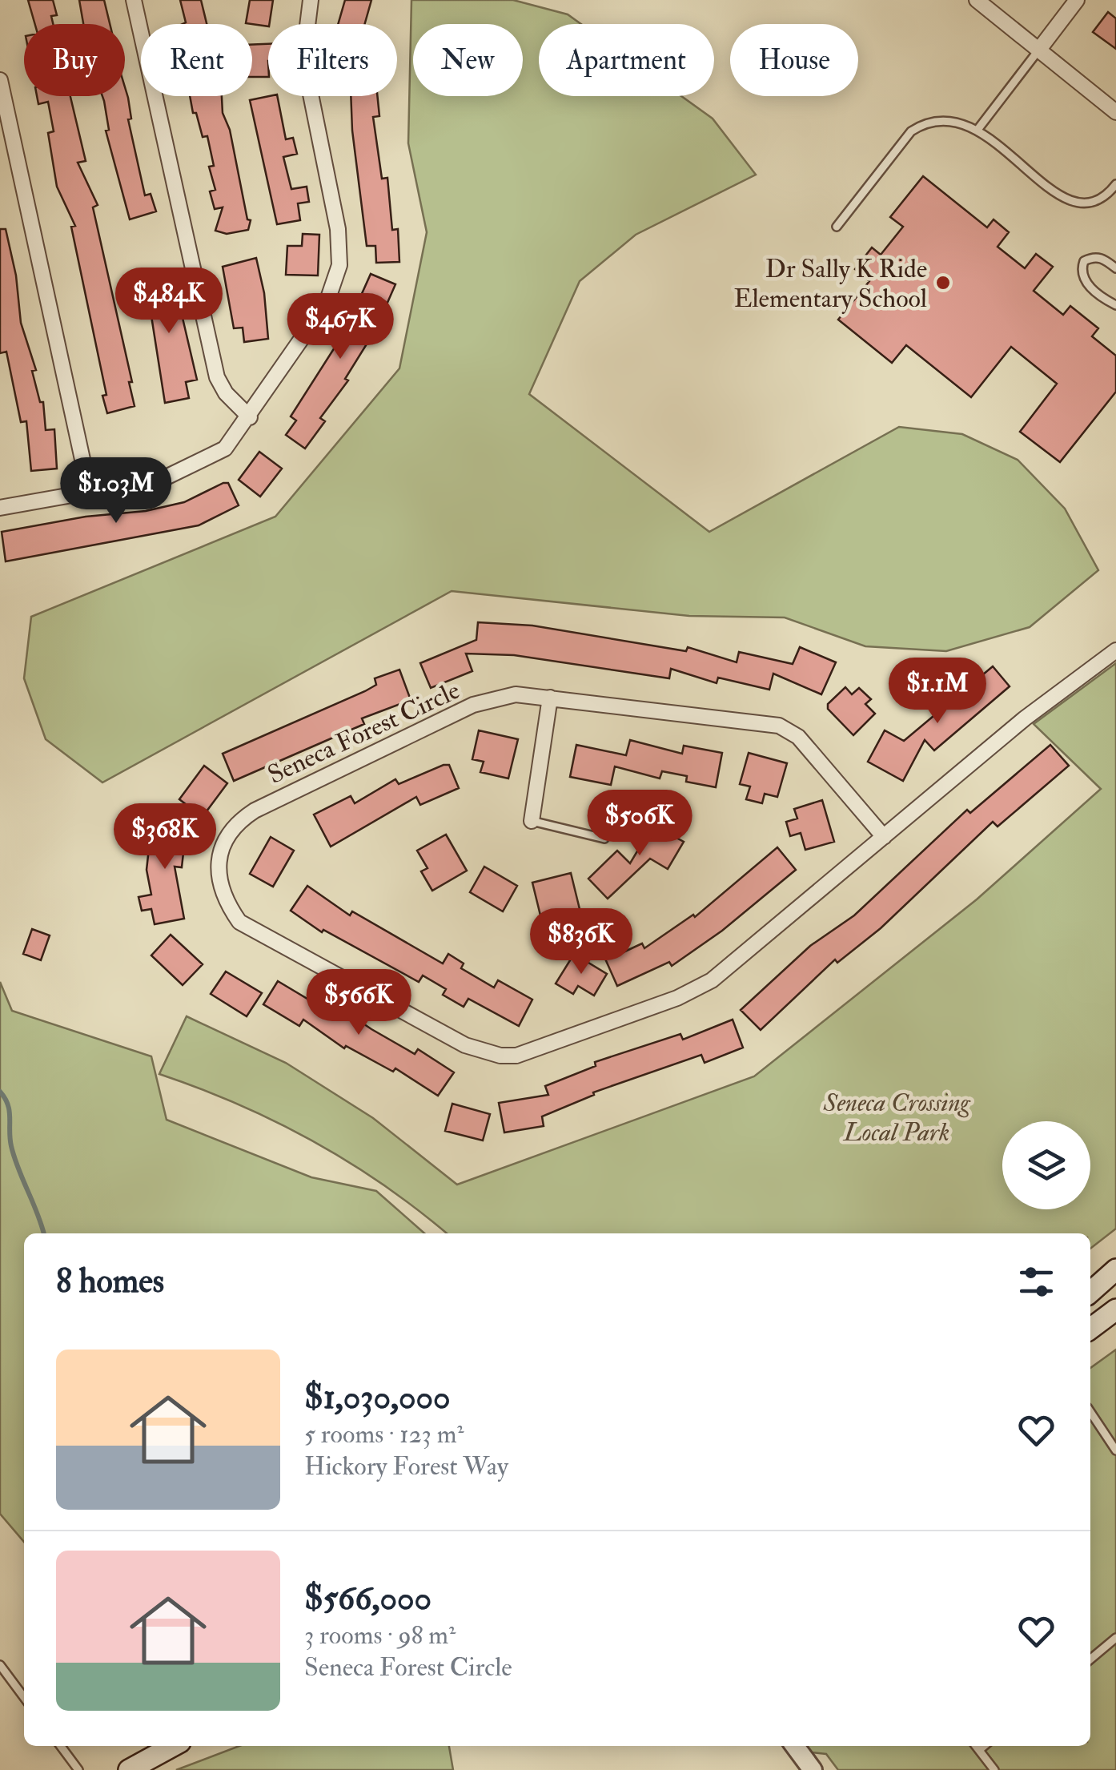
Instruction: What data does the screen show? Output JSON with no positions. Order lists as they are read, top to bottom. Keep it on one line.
{"streets":{"street":["Seneca Forest Circle"]},"parks":["Seneca Crossing Local Park"],"places":["Dr Sally K Ride Elementary School"],"page":{"chip":["Buy","Rent","Filters","New","Apartment","House"],"price":["$484K","$467K","$1.03M","$1.1M","$506K","$368K","$836K","$566K"],"heading":"8 homes","list":[{"name":"$1,030,000","note":"5 rooms · 123 m² · Hickory Forest Way"},{"name":"$566,000","note":"3 rooms · 98 m² · Seneca Forest Circle"}]}}
